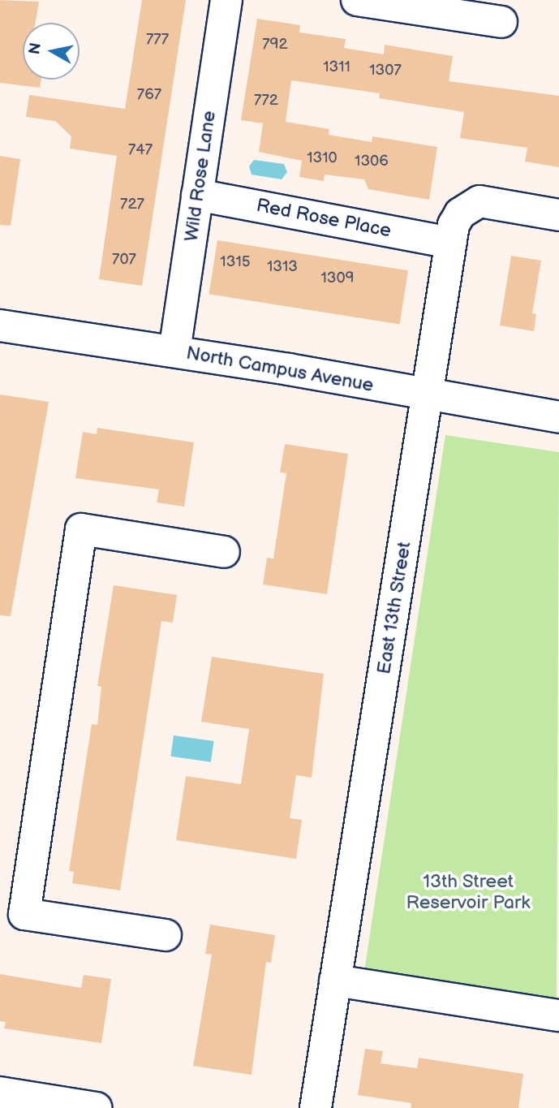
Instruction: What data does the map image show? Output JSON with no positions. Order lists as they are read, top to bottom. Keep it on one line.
{"streets":{"street":["Wild Rose Lane","Red Rose Place","North Campus Avenue","East 13th Street"]},"crossings":[["Wild Rose Lane","Red Rose Place"],["Wild Rose Lane","North Campus Avenue"],["Red Rose Place","East 13th Street"],["North Campus Avenue","East 13th Street"]],"parks":["13th Street Reservoir Park"],"house_numbers":["777","792","1311","1307","767","772","747","1310","1306","727","707","1315","1313","1309"],"north":"left"}
